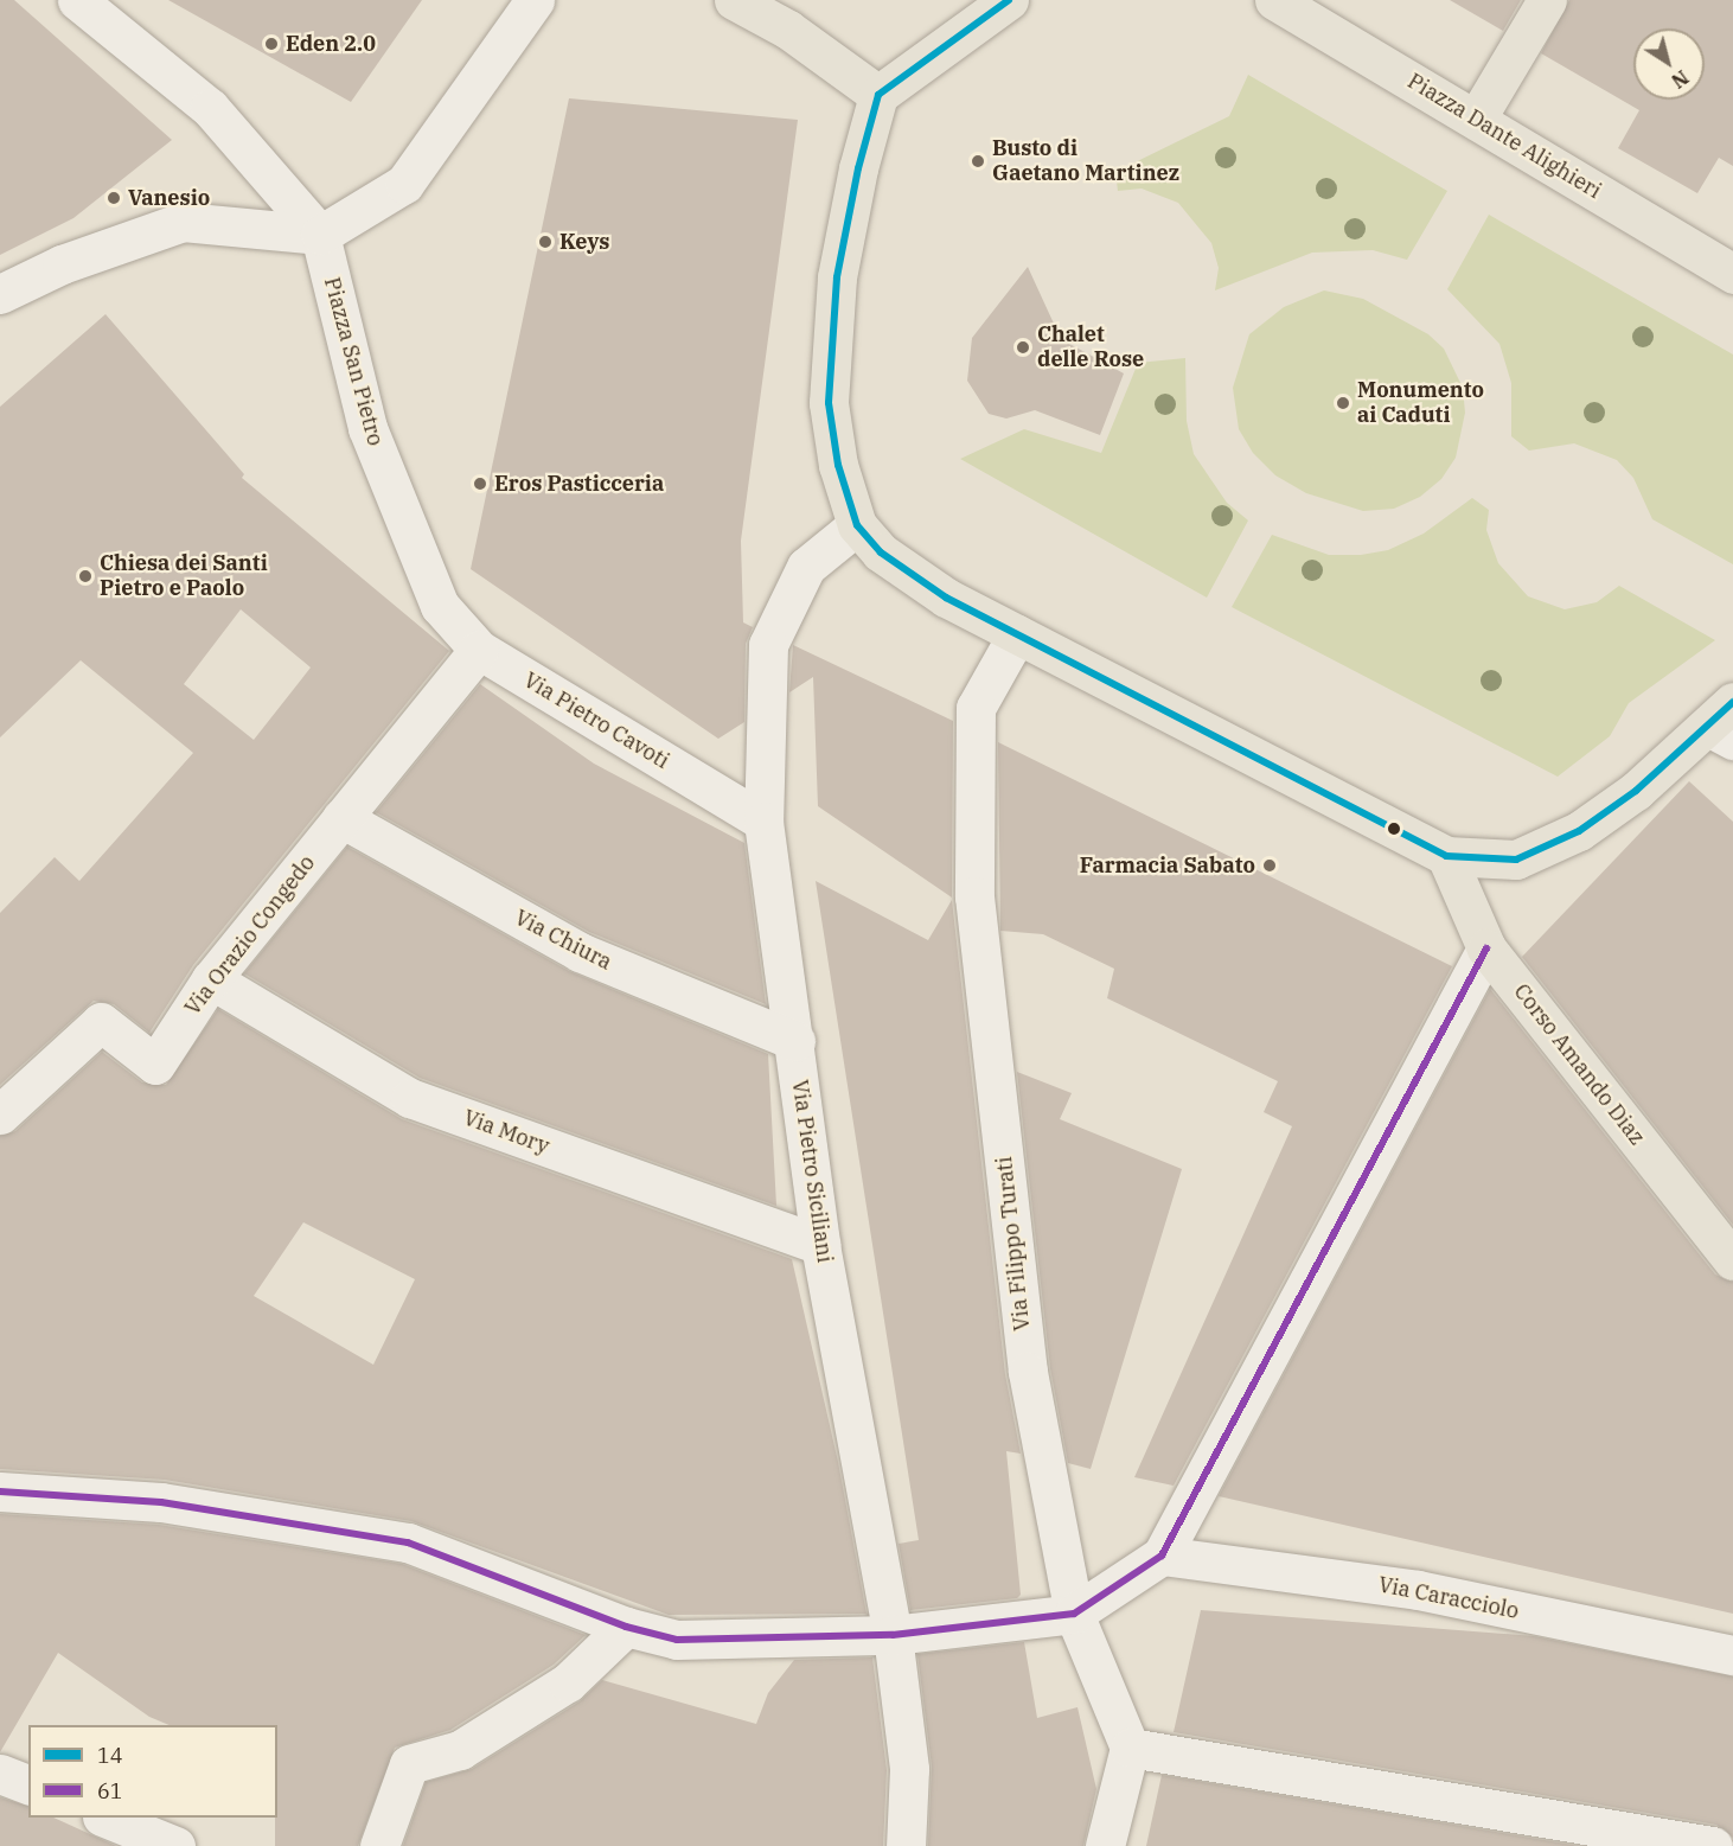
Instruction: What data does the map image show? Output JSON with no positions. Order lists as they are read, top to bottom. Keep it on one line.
{"streets":{"main road":["Piazza Dante Alighieri","Corso Amando Diaz"],"street":["Piazza San Pietro","Via Pietro Cavoti","Via Orazio Congedo","Via Chiura","Via Mory","Via Pietro Siciliani","Via Filippo Turati","Via Caracciolo"]},"crossings":[["Piazza San Pietro","Via Pietro Cavoti"],["Via Pietro Cavoti","Via Orazio Congedo"],["Via Pietro Cavoti","Via Pietro Siciliani"],["Via Orazio Congedo","Via Chiura"],["Via Orazio Congedo","Via Mory"],["Via Chiura","Via Pietro Siciliani"],["Via Mory","Via Pietro Siciliani"]],"places":["Eden 2.0","Busto di Gaetano Martinez","Vanesio","Keys","Chalet delle Rose","Monumento ai Caduti","Eros Pasticceria","Chiesa dei Santi Pietro e Paolo","Farmacia Sabato"],"lines":["transit line 14","transit line 61"],"legend":["14","61"],"north":"bottom right"}
